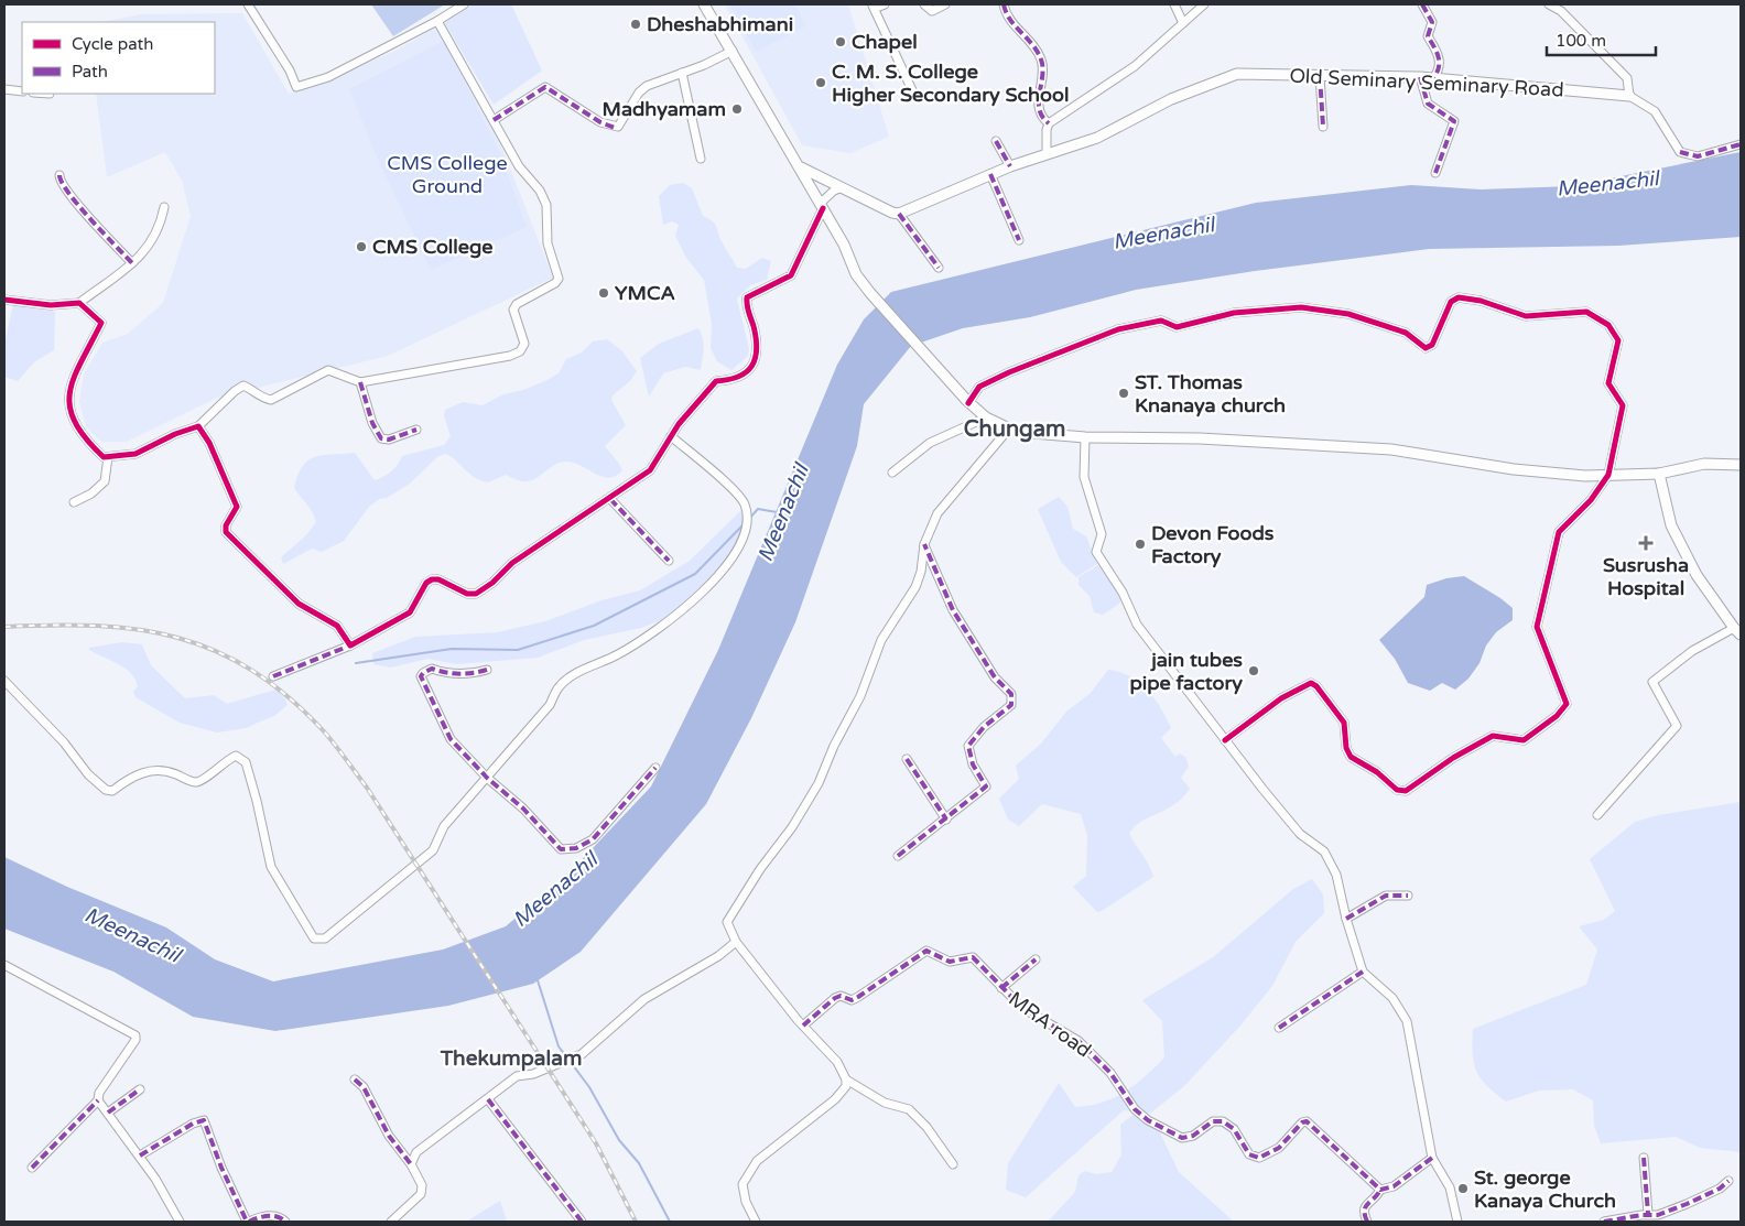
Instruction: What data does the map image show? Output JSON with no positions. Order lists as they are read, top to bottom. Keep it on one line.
{"streets":{"main road":["Old Seminary Seminary Road"],"street":["MRA road"]},"districts":["Chungam","Thekumpalam"],"water":["Meenachil"],"parks":["CMS College Ground"],"places":{"other":["Dheshabhimani","Chapel","C. M. S. College Higher Secondary School","Madhyamam","CMS College","YMCA","ST. Thomas Knanaya church","Devon Foods Factory","jain tubes pipe factory","St. george Kanaya Church"],"health":["Susrusha Hospital"]},"legend":["Cycle path","Path"],"scale_bar":"100 m"}
